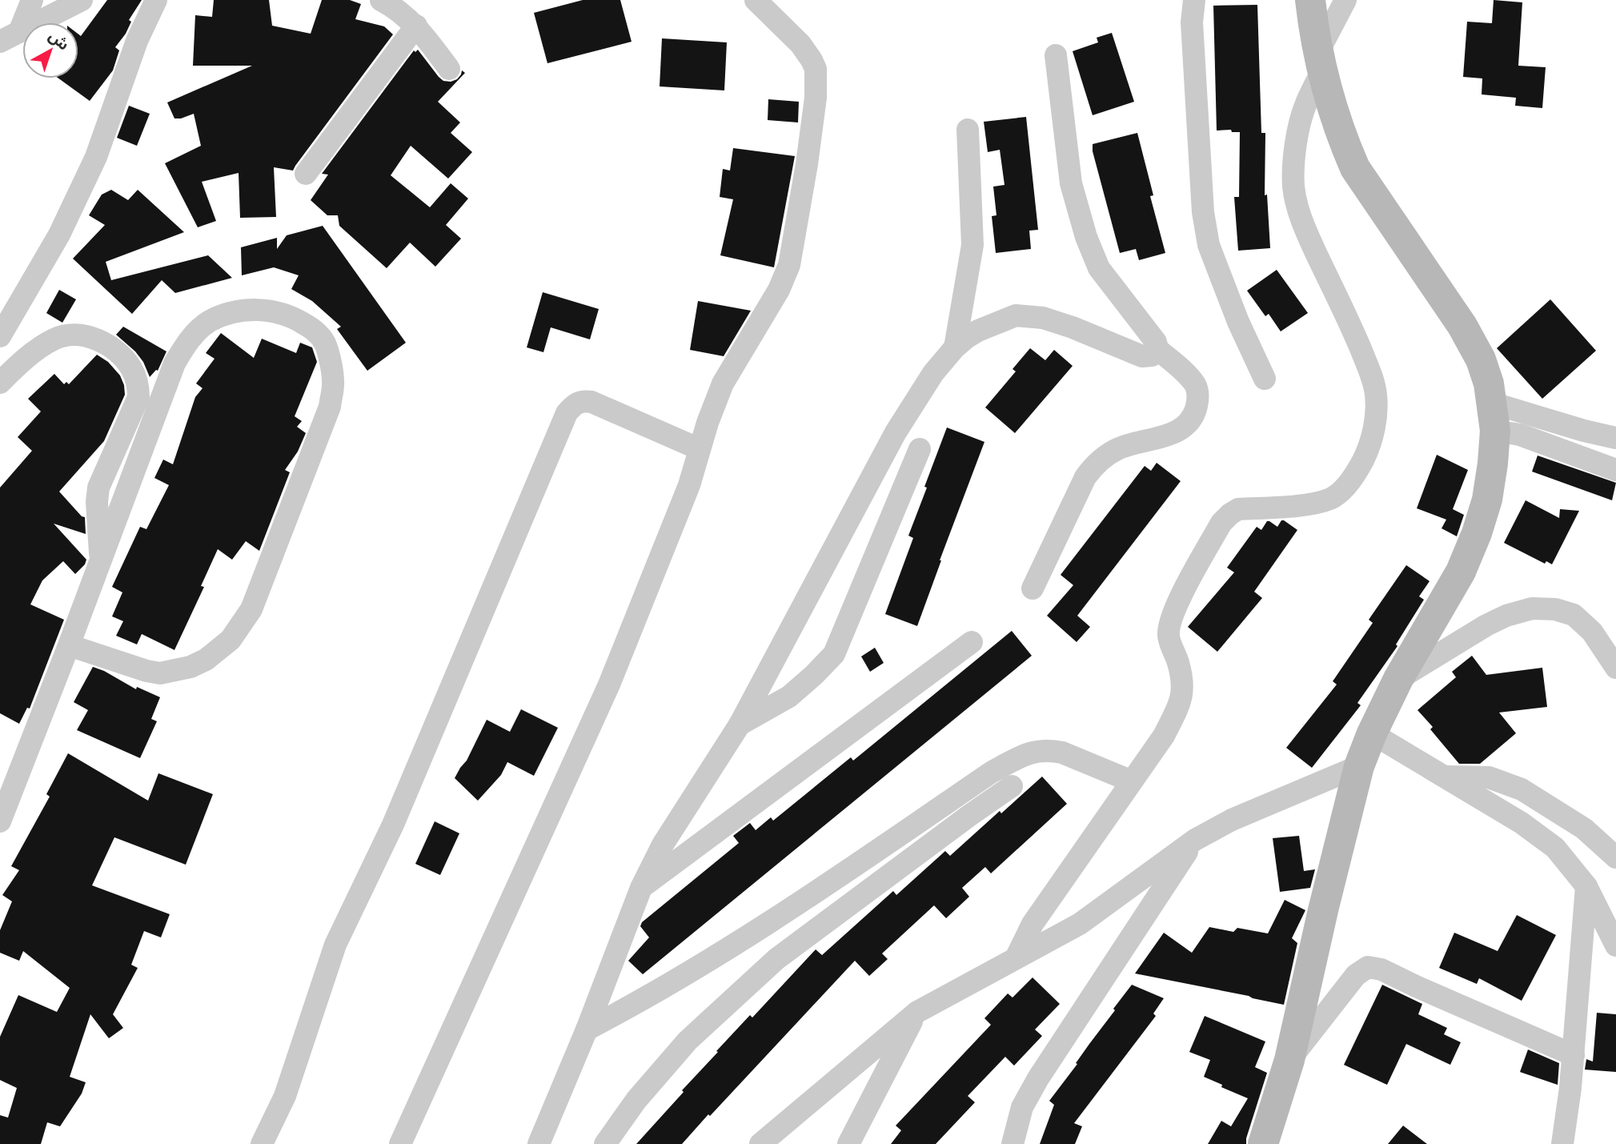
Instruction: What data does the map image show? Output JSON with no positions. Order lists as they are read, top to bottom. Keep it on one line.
{"north":"top right"}
